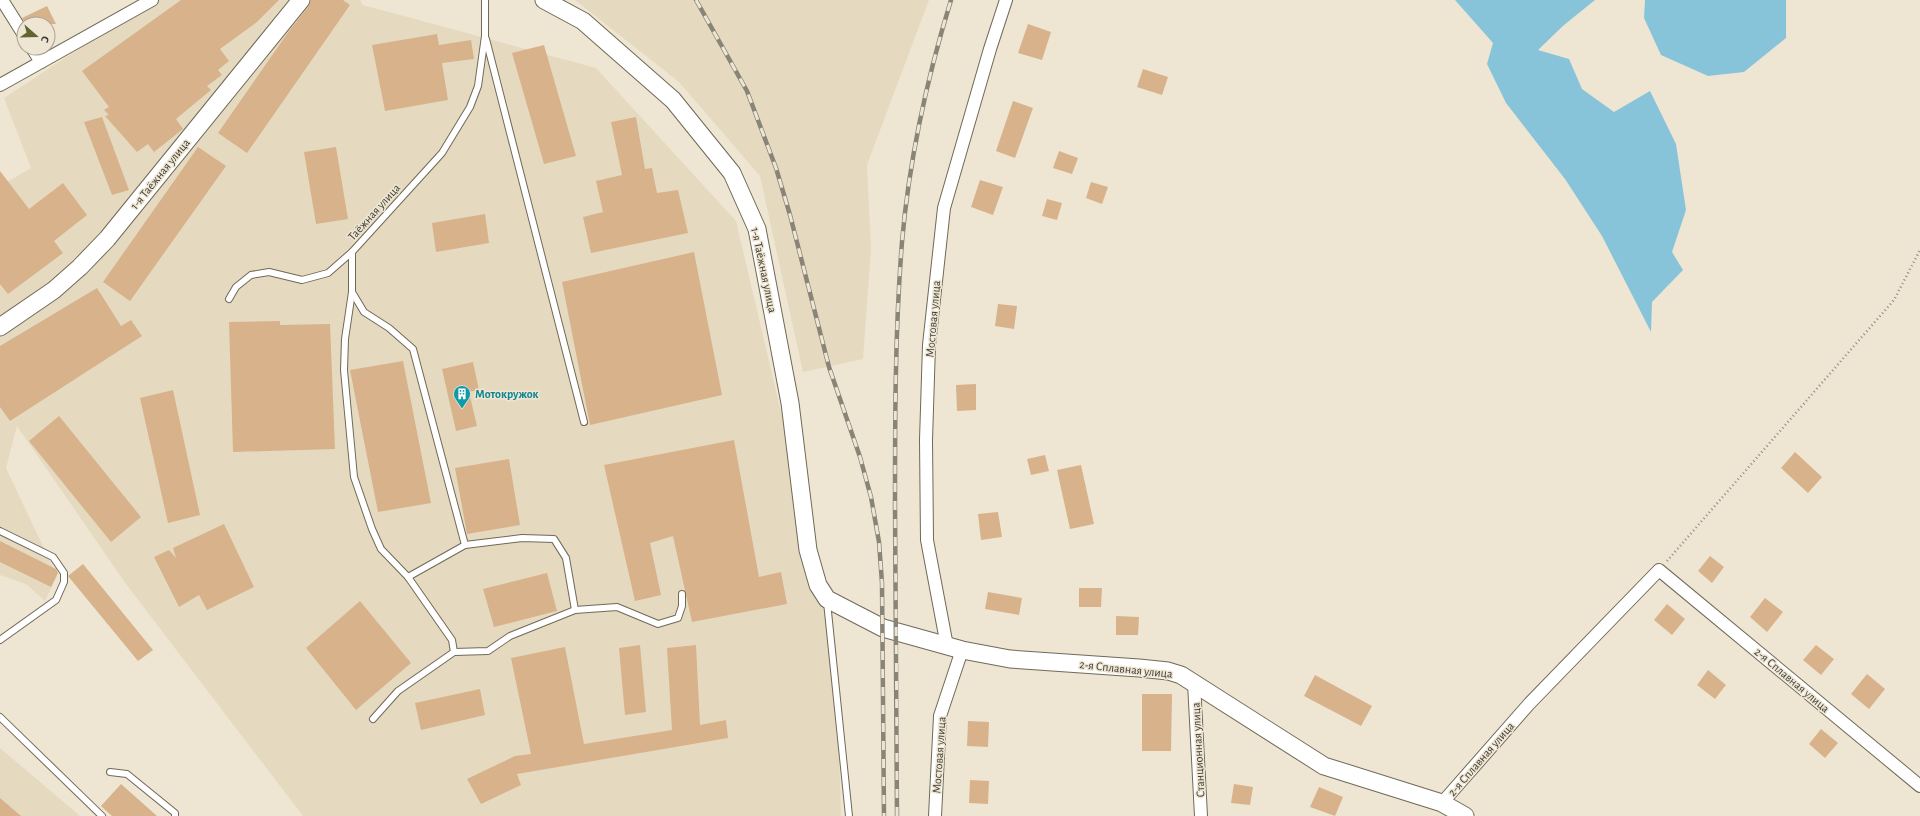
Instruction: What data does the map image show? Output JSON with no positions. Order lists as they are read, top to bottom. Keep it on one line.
{"streets":{"street":["1-я Таёжная улица","Мостовая улица","2-я Сплавная улица","Станционная улица"],"lane":["Таёжная улица"]},"crossings":[["1-я Таёжная улица","2-я Сплавная улица"],["Мостовая улица","2-я Сплавная улица"],["2-я Сплавная улица","Станционная улица"]],"places":{"building":["Мотокружок"]},"north":"right"}
